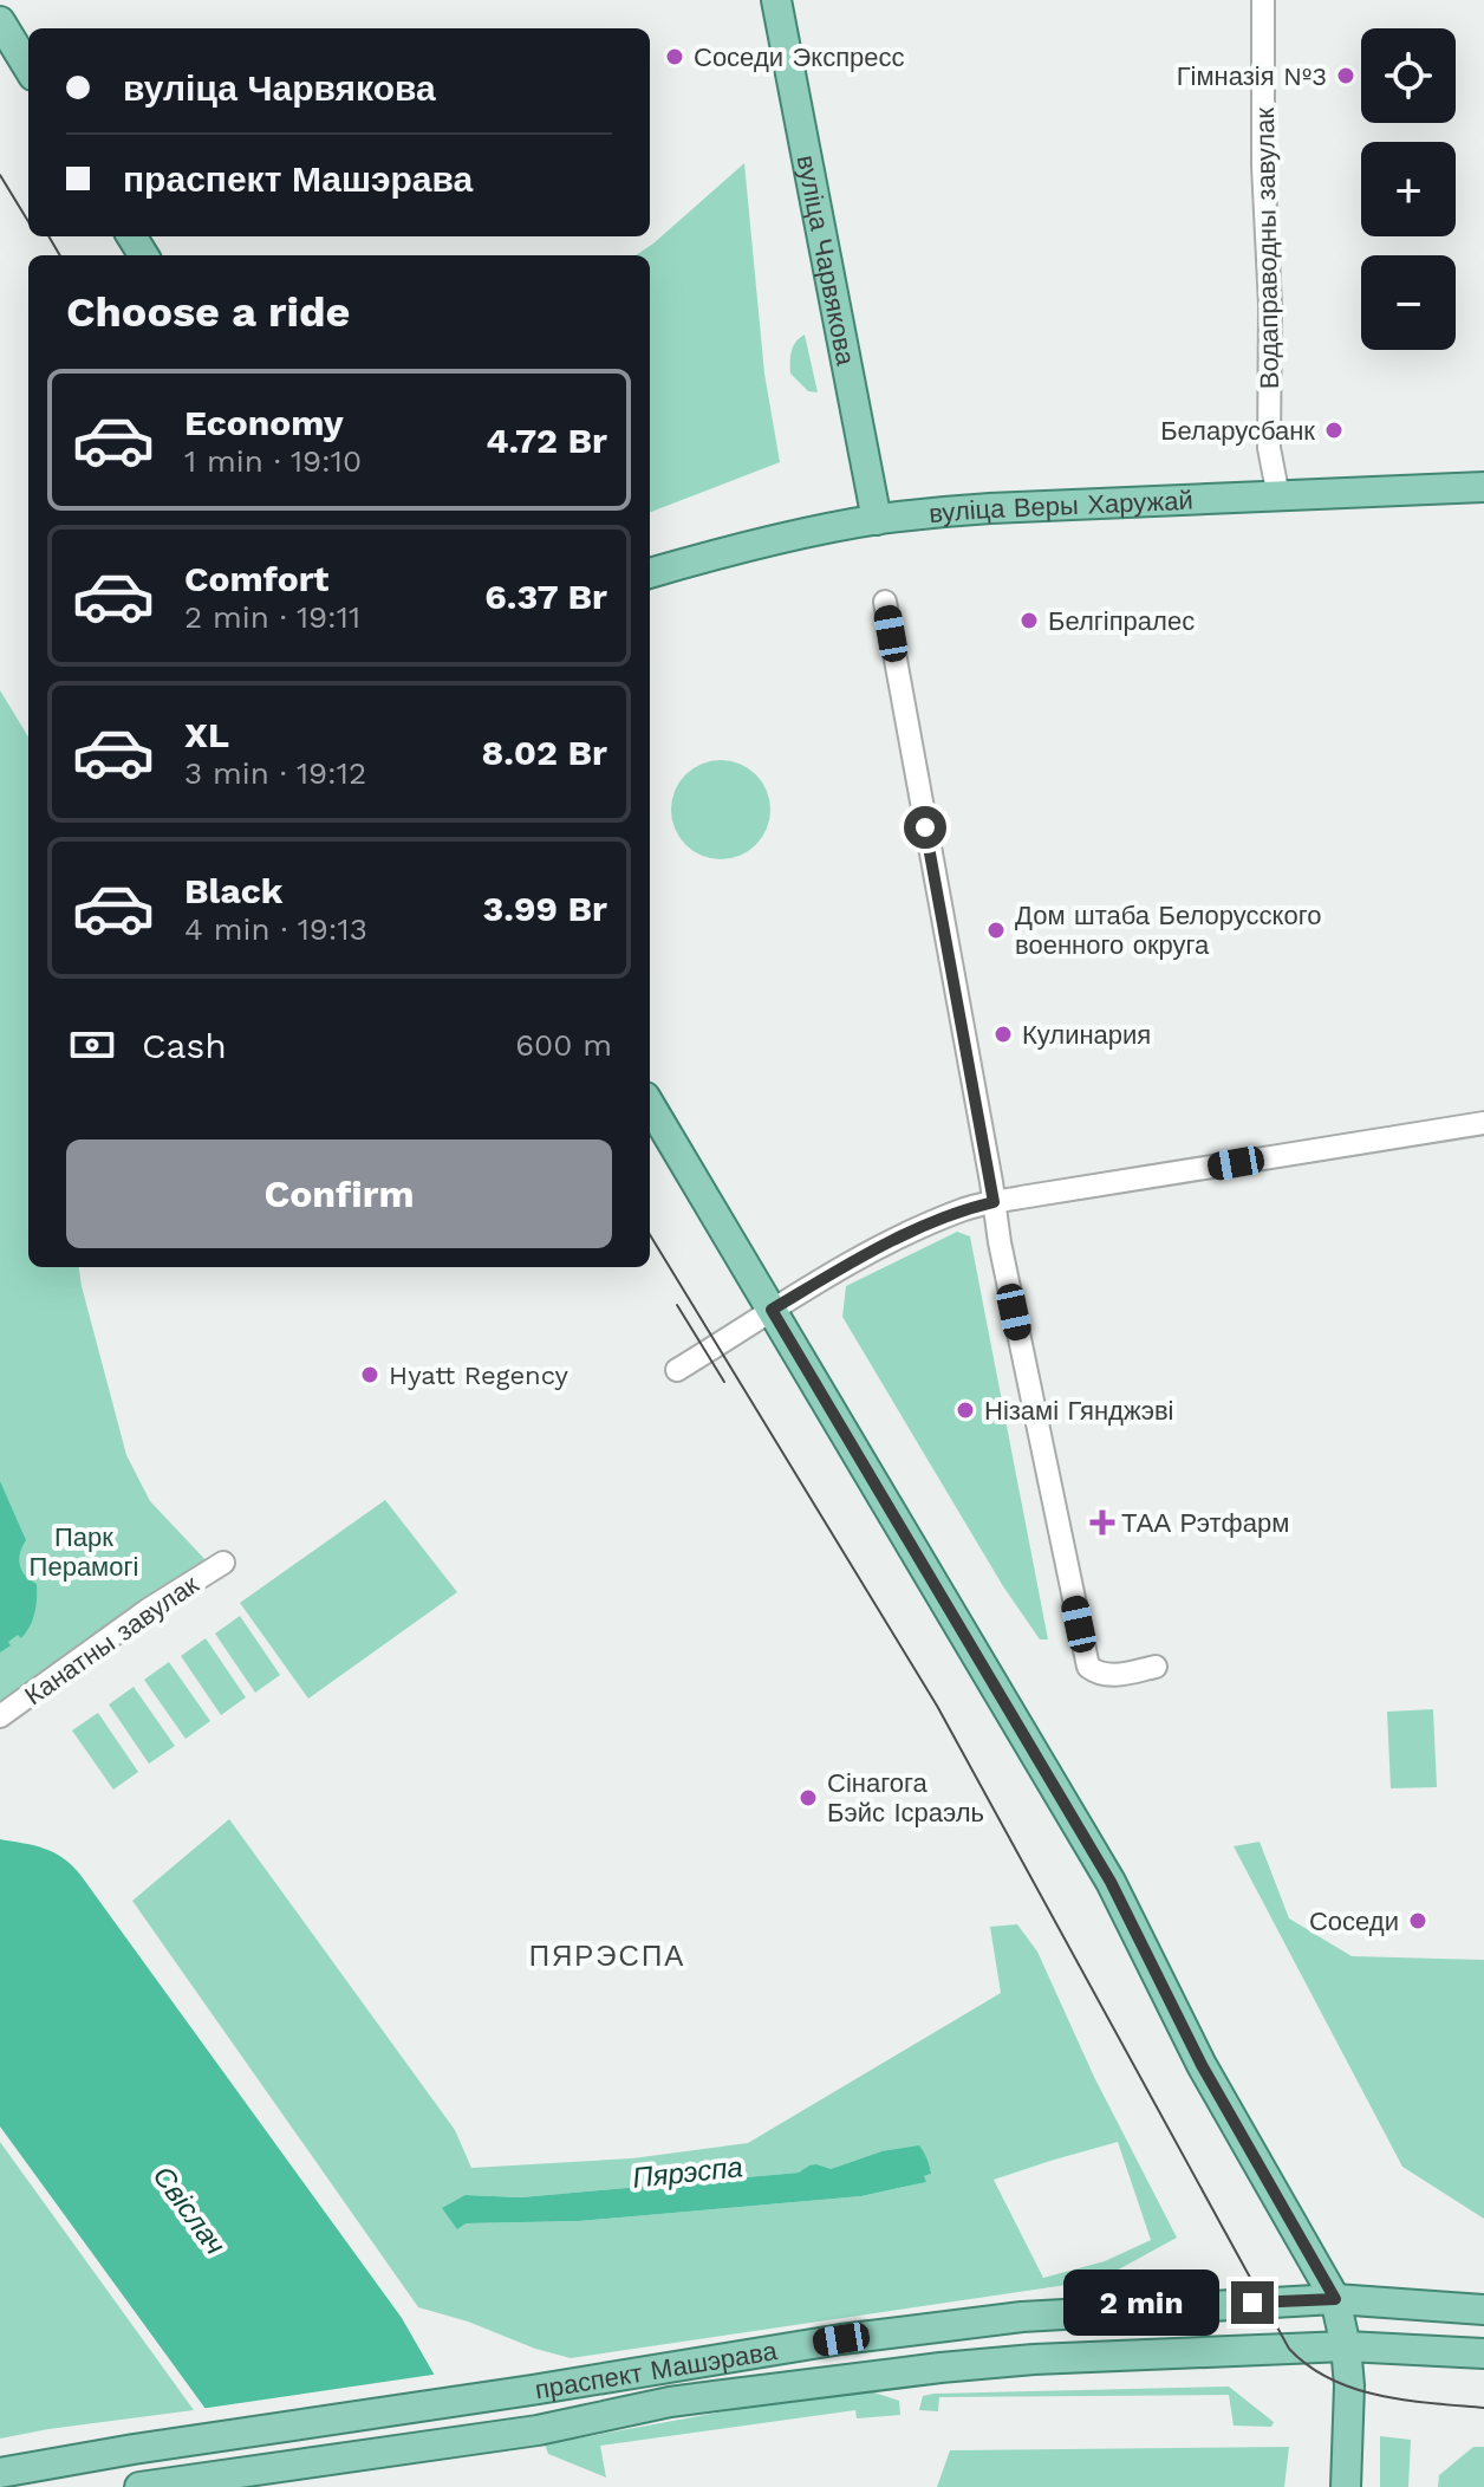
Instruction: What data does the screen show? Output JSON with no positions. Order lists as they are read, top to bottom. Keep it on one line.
{"streets":{"main road":["вуліца Чарвякова","вуліца Веры Харужай","праспект Машэрава"],"street":["Водаправодны завулак","Канатны завулак"]},"crossings":[["Водаправодны завулак","вуліца Веры Харужай"],["вуліца Чарвякова","вуліца Веры Харужай"]],"districts":["ПЯРЭСПА"],"water":["Пярэспа","Свіслач"],"parks":["Парк Перамогі"],"places":{"other":["Соседи Экспресс","Гімназія №3","Беларусбанк","Белгіпралес","Дом штаба Белорусского военного округа","Кулинария","Hyatt Regency","Нізамі Гянджэві","Сінагога Бэйс Ісраэль","Соседи"],"health":["ТАА Рэтфарм"]},"page":{"map_buttons":["+","−"],"banner":["вуліца Чарвякова","праспект Машэрава"],"heading":"Choose a ride","list":[{"name":"Economy","note":"1 min · 19:10","value":"4.72 Br"},{"name":"Comfort","note":"2 min · 19:11","value":"6.37 Br"},{"name":"XL","note":"3 min · 19:12","value":"8.02 Br"},{"name":"Black","note":"4 min · 19:13","value":"3.99 Br"}],"pay":["Cash","600 m"],"buttons":"Confirm","bubble":"2 min"}}
